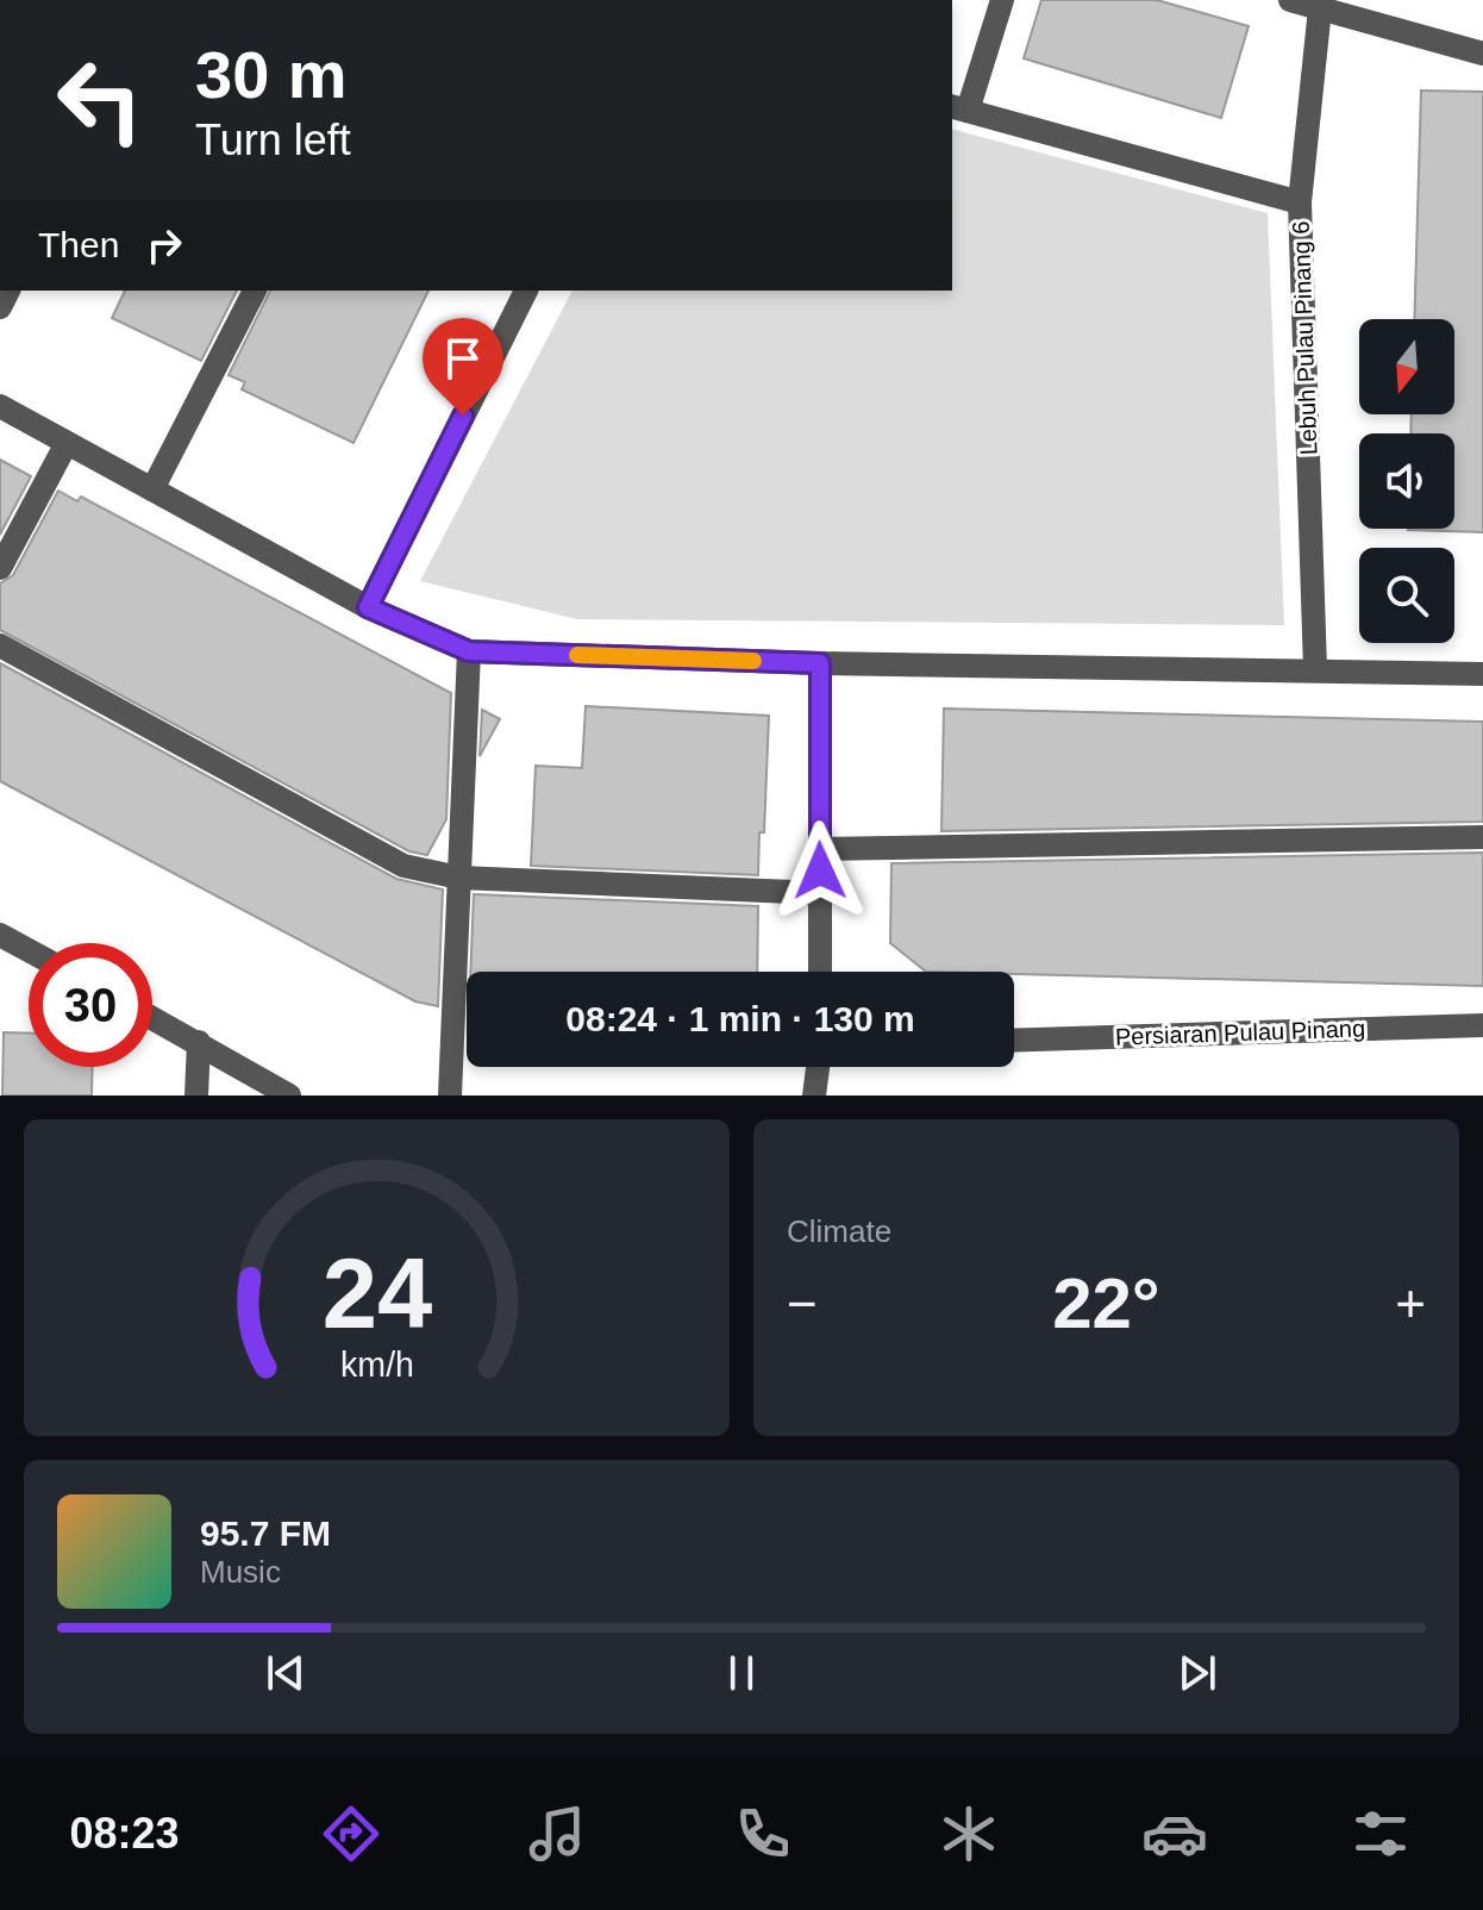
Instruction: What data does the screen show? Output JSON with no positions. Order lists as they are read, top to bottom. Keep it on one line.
{"streets":{"street":["Lebuh Pulau Pinang 6","Persiaran Pulau Pinang"]},"north":"bottom","page":{"turn":["30 m","Turn left"],"then":"Then","limit":"30","trip":"08:24 · 1 min · 130 m","tile":"Climate","heat":["−","22°","+"],"song":["95.7 FM","Music"],"tabs":"08:23","gauge":["24","km/h"]}}
